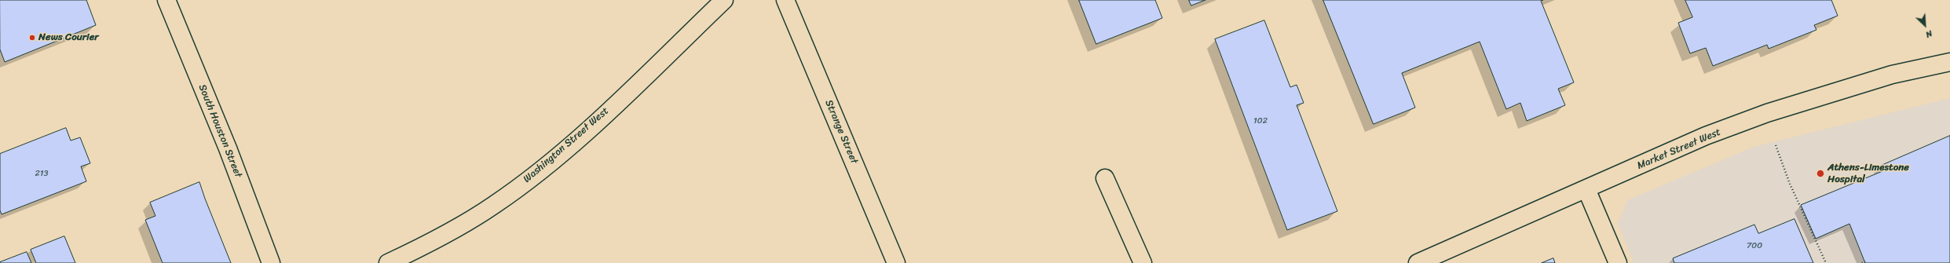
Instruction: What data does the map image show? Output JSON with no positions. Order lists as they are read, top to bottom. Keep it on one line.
{"streets":{"street":["South Houston Street","Strange Street","Washington Street West","Market Street West"]},"places":["News Courier","Athens-Limestone Hospital"],"house_numbers":["102","213","700"],"north":"bottom right"}
